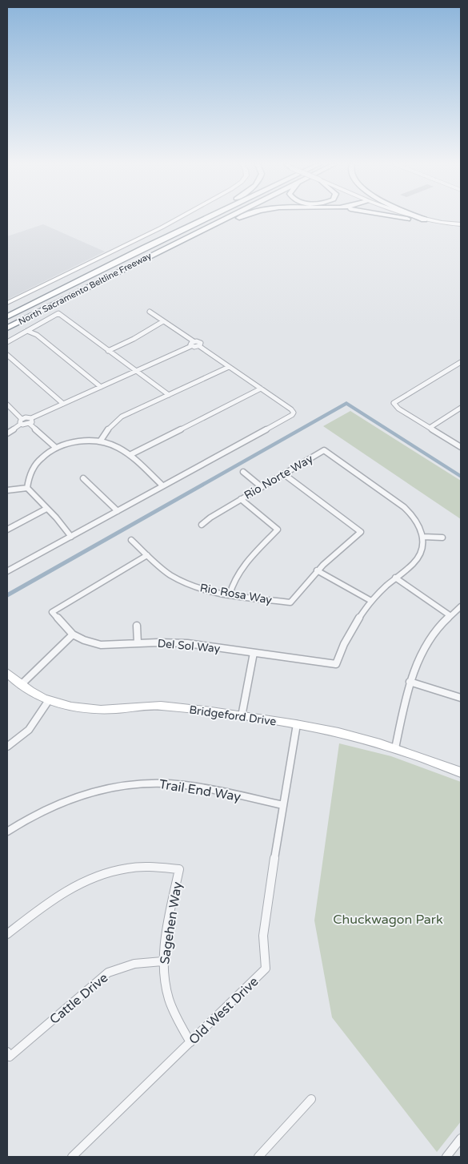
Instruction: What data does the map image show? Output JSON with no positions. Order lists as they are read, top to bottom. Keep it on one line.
{"streets":{"highway":["North Sacramento Beltline Freeway"],"street":["Rio Norte Way","Rio Rosa Way","Del Sol Way","Bridgeford Drive","Trail End Way","Sagehen Way","Cattle Drive","Old West Drive"]},"crossings":[["Rio Rosa Way","Del Sol Way"],["Bridgeford Drive","Old West Drive"],["Trail End Way","Old West Drive"],["Sagehen Way","Cattle Drive"],["Sagehen Way","Old West Drive"]],"parks":["Chuckwagon Park"]}
